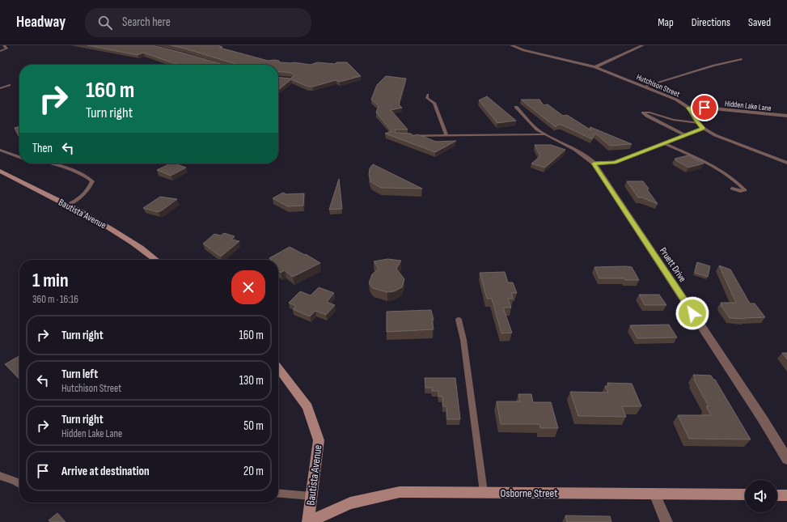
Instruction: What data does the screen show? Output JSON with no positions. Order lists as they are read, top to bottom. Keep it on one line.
{"streets":{"street":["Hutchison Street","Hidden Lake Lane","Bautista Avenue","Pruett Drive","Osborne Street"]},"crossings":[["Hutchison Street","Hidden Lake Lane"]],"page":{"header":"Headway","search":"Search here","nav":["Map","Directions","Saved"],"turn":["160 m","Turn right"],"then":"Then","heading":["1 min","360 m · 16:16"],"list":[{"name":"Turn right","value":"160 m"},{"name":"Turn left","note":"Hutchison Street","value":"130 m"},{"name":"Turn right","note":"Hidden Lake Lane","value":"50 m"},{"name":"Arrive at destination","value":"20 m"}]}}
